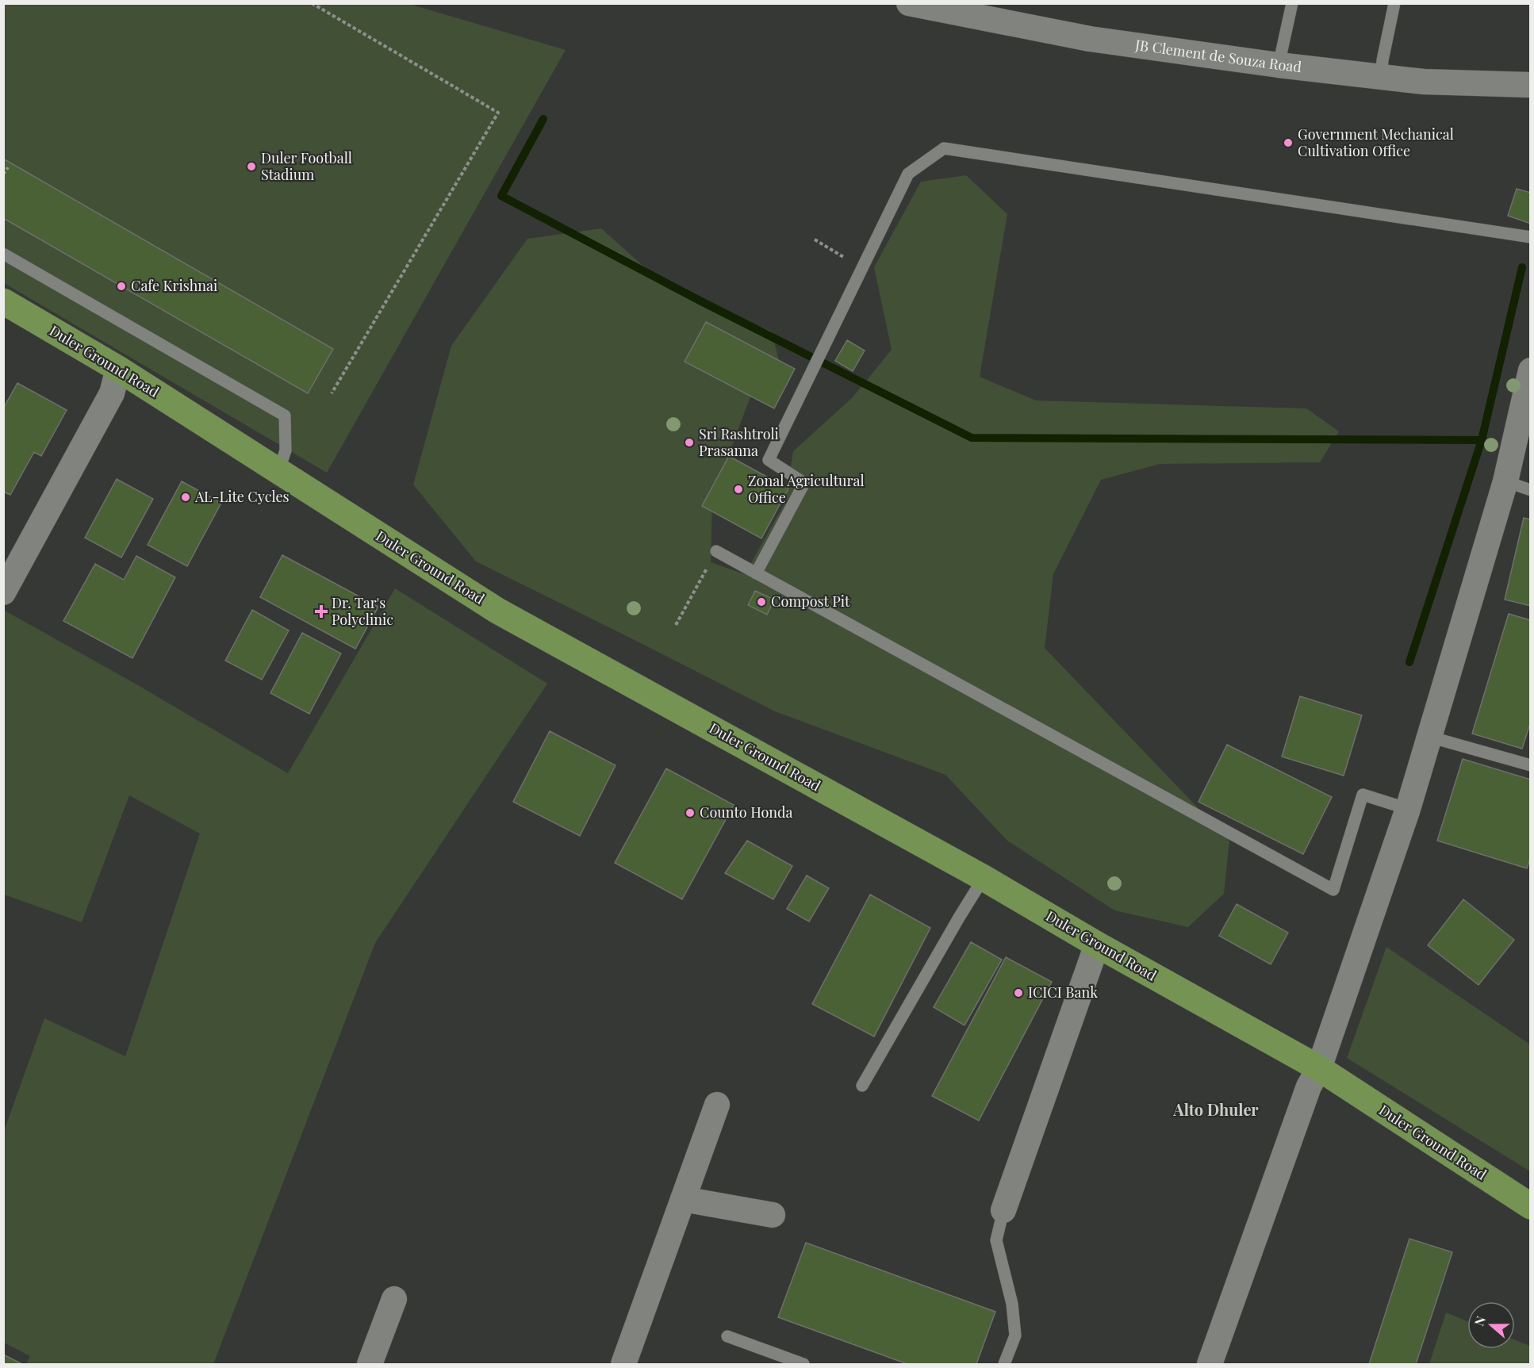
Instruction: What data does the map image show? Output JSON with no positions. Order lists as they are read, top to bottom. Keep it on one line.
{"streets":{"main road":["Duler Ground Road"],"street":["JB Clement de Souza Road"]},"districts":["Alto Dhuler"],"places":{"other":["Government Mechanical Cultivation Office","Duler Football Stadium","Cafe Krishnai","Sri Rashtroli Prasanna","Zonal Agricultural Office","AL-Lite Cycles","Compost Pit","Counto Honda","ICICI Bank"],"health":["Dr. Tar's Polyclinic"]},"north":"left"}
